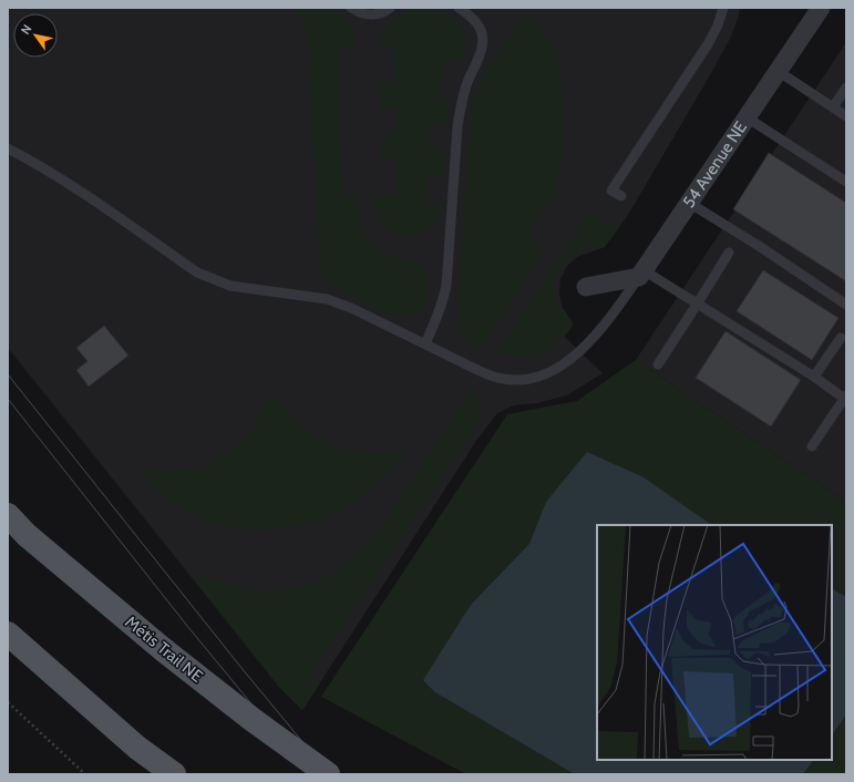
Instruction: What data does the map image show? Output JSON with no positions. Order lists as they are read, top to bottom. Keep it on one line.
{"streets":{"main road":["Métis Trail NE"],"street":["54 Avenue NE"]},"north":"top left"}
